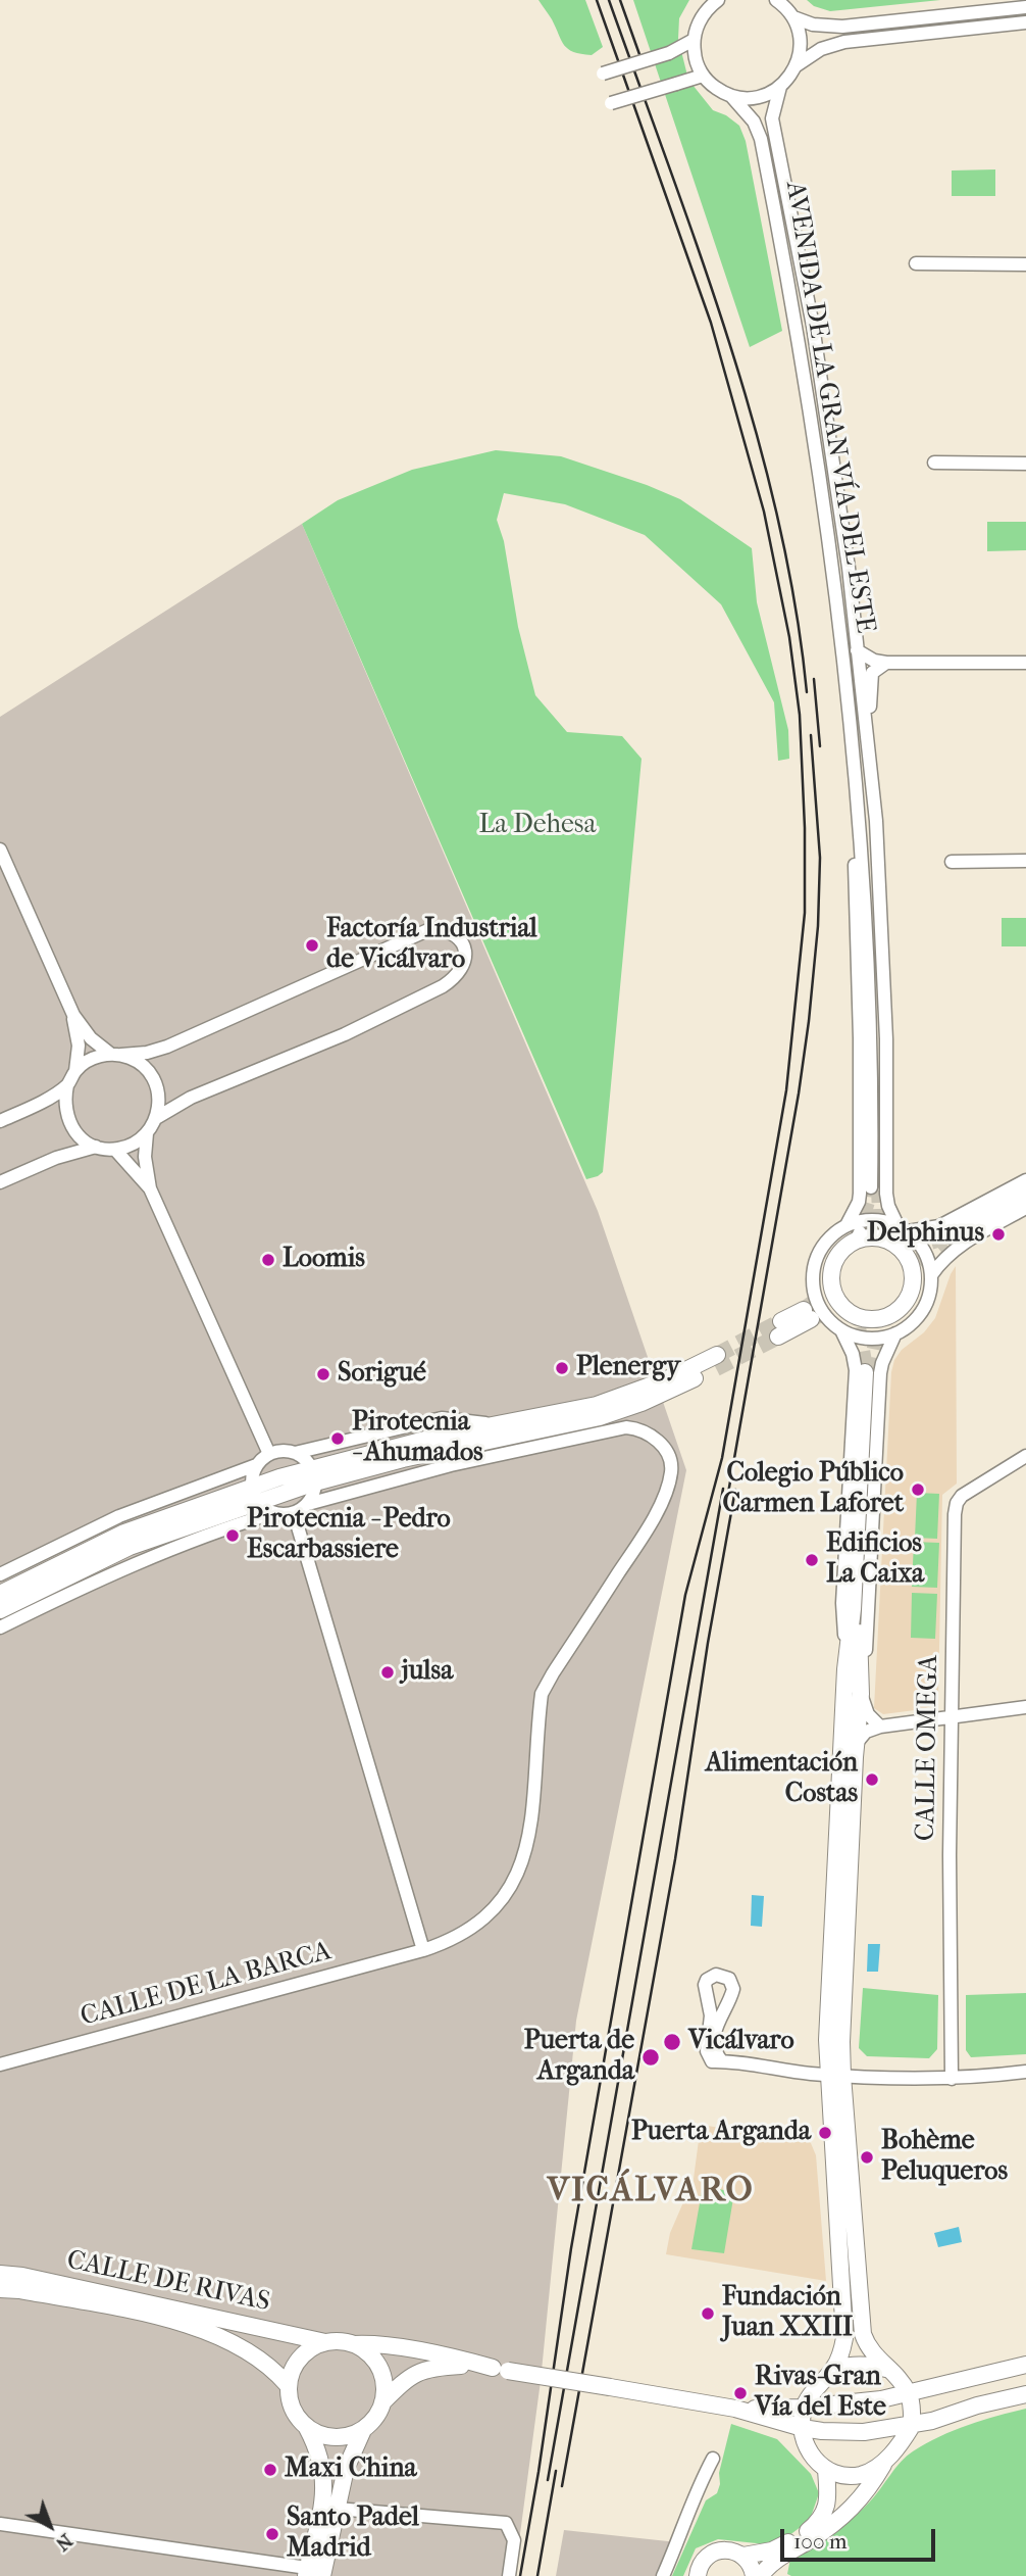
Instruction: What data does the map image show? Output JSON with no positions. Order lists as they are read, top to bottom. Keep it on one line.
{"streets":{"main road":["CALLE DE RIVAS"],"street":["AVENIDA DE LA GRAN VÍA DEL ESTE","CALLE OMEGA","CALLE DE LA BARCA"]},"districts":["VICÁLVARO"],"parks":["La Dehesa"],"places":["Factoría Industrial de Vicálvaro","Delphinus","Loomis","Plenergy","Sorigué","Pirotecnia - Ahumados","Colegio Público Carmen Laforet","Pirotecnia - Pedro Escarbassiere","Edificios La Caixa","julsa","Alimentación Costas","Vicálvaro","Puerta de Arganda","Puerta Arganda","Bohème Peluqueros","Fundación Juan XXIII","Rivas-Gran Vía del Este","Maxi China","Santo Padel Madrid"],"scale_bar":"100 m","north":"bottom right"}
